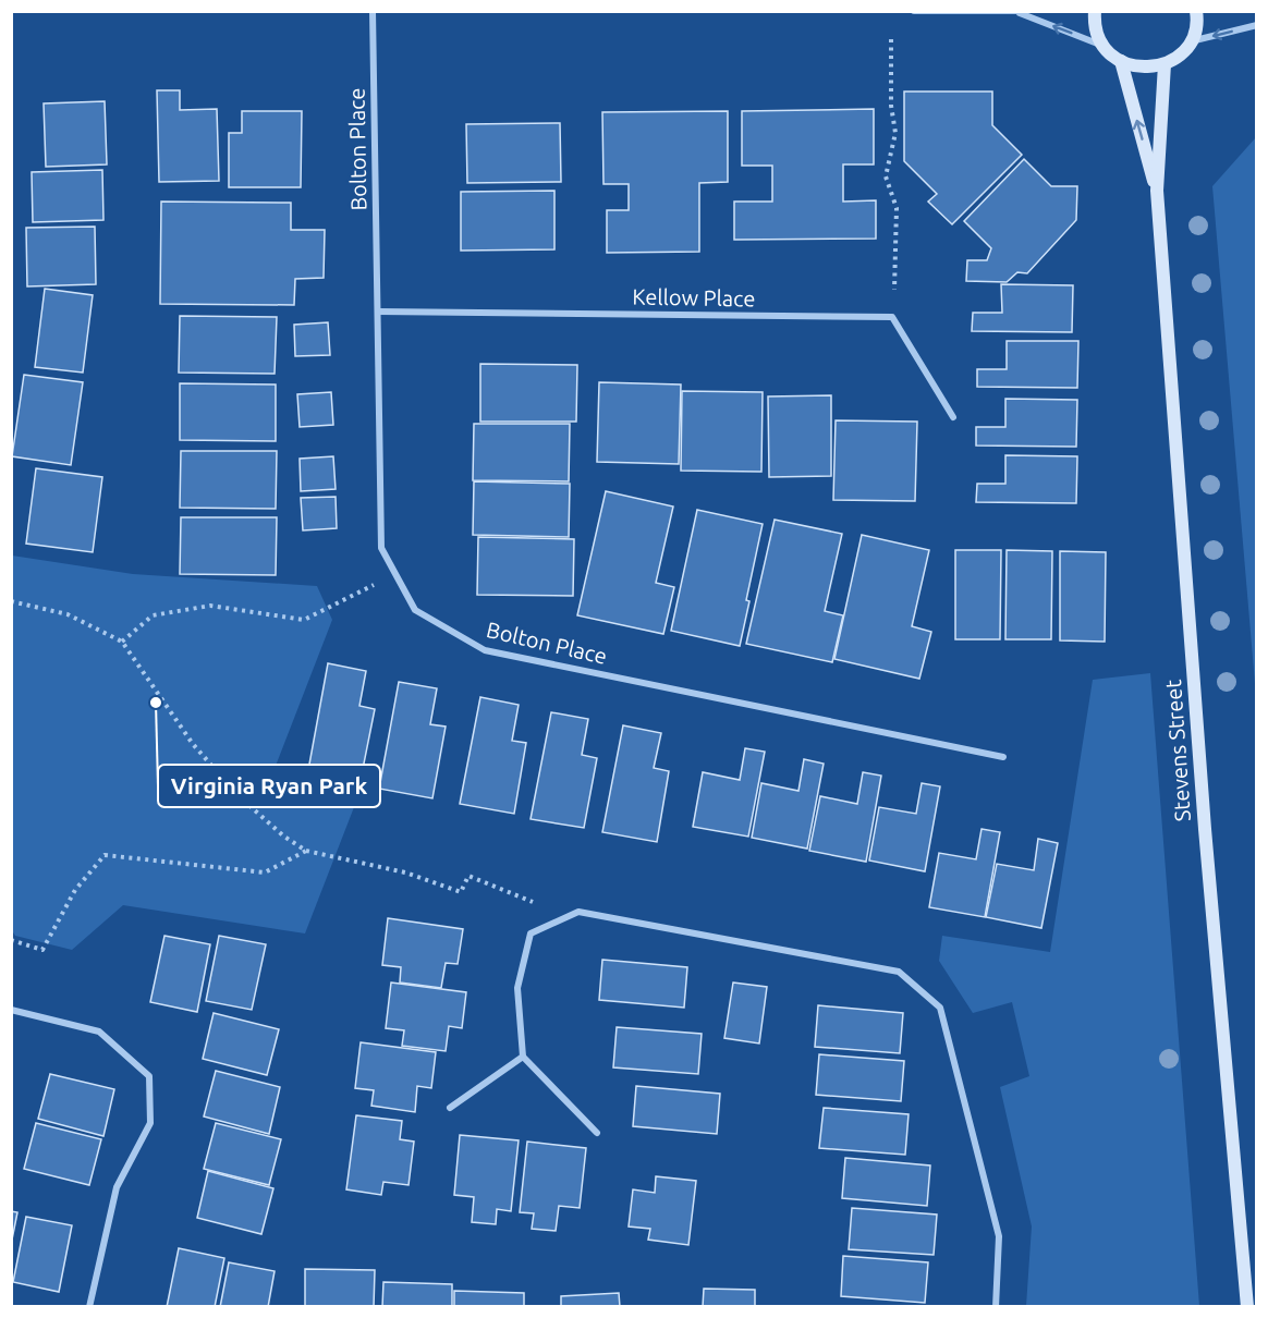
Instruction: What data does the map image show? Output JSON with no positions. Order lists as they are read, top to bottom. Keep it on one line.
{"streets":{"street":["Bolton Place","Kellow Place","Stevens Street"]},"crossings":[["Bolton Place","Kellow Place"]],"places":["Virginia Ryan Park"]}
